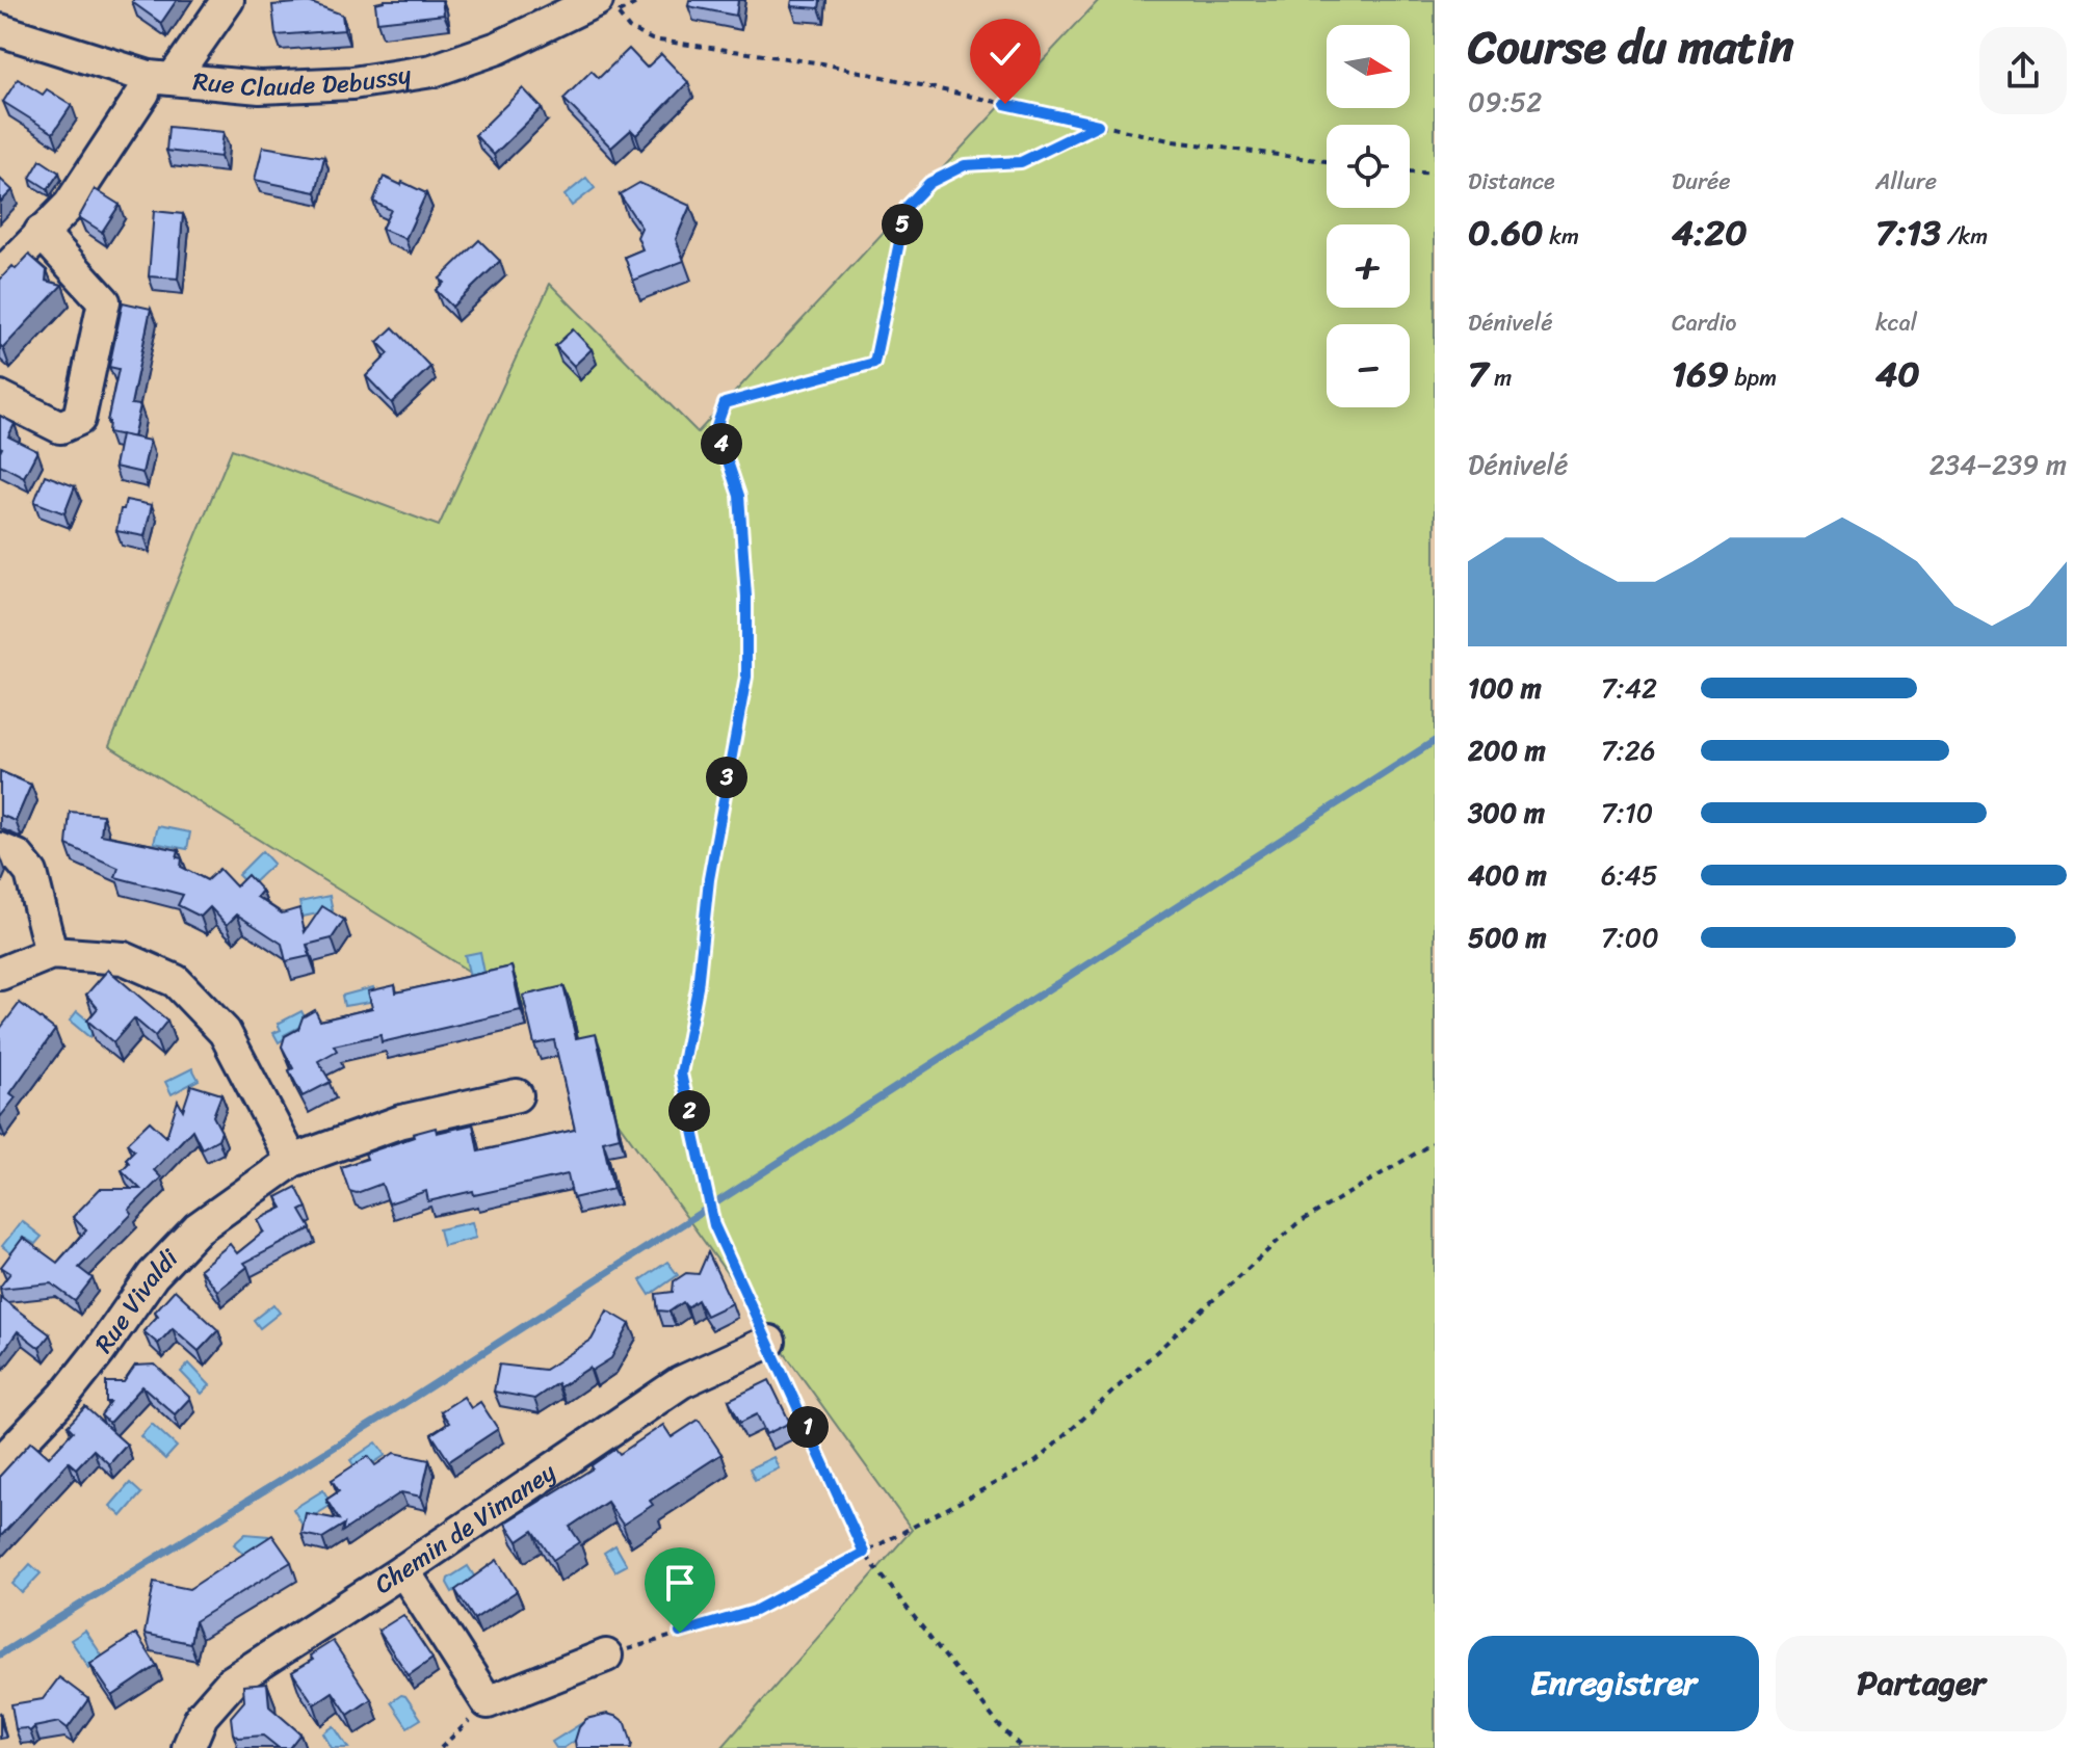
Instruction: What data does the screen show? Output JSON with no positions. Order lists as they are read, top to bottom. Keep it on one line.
{"streets":{"street":["Rue Claude Debussy","Rue Vivaldi","Chemin de Vimaney"]},"north":"right","page":{"heading":["Course du matin","09:52"],"map_buttons":["+","−"],"stats":[["Distance","0.60 km"],["Durée","4:20"],["Allure","7:13 /km"],["Dénivelé","7 m"],["Cardio","169 bpm"],["kcal","40"]],"pins":["5","4","3","2","1"],"chart":["Dénivelé","234–239 m"],"list":[{"name":"100 m","note":"7:42"},{"name":"200 m","note":"7:26"},{"name":"300 m","note":"7:10"},{"name":"400 m","note":"6:45"},{"name":"500 m","note":"7:00"}],"buttons":["Enregistrer","Partager"]}}
